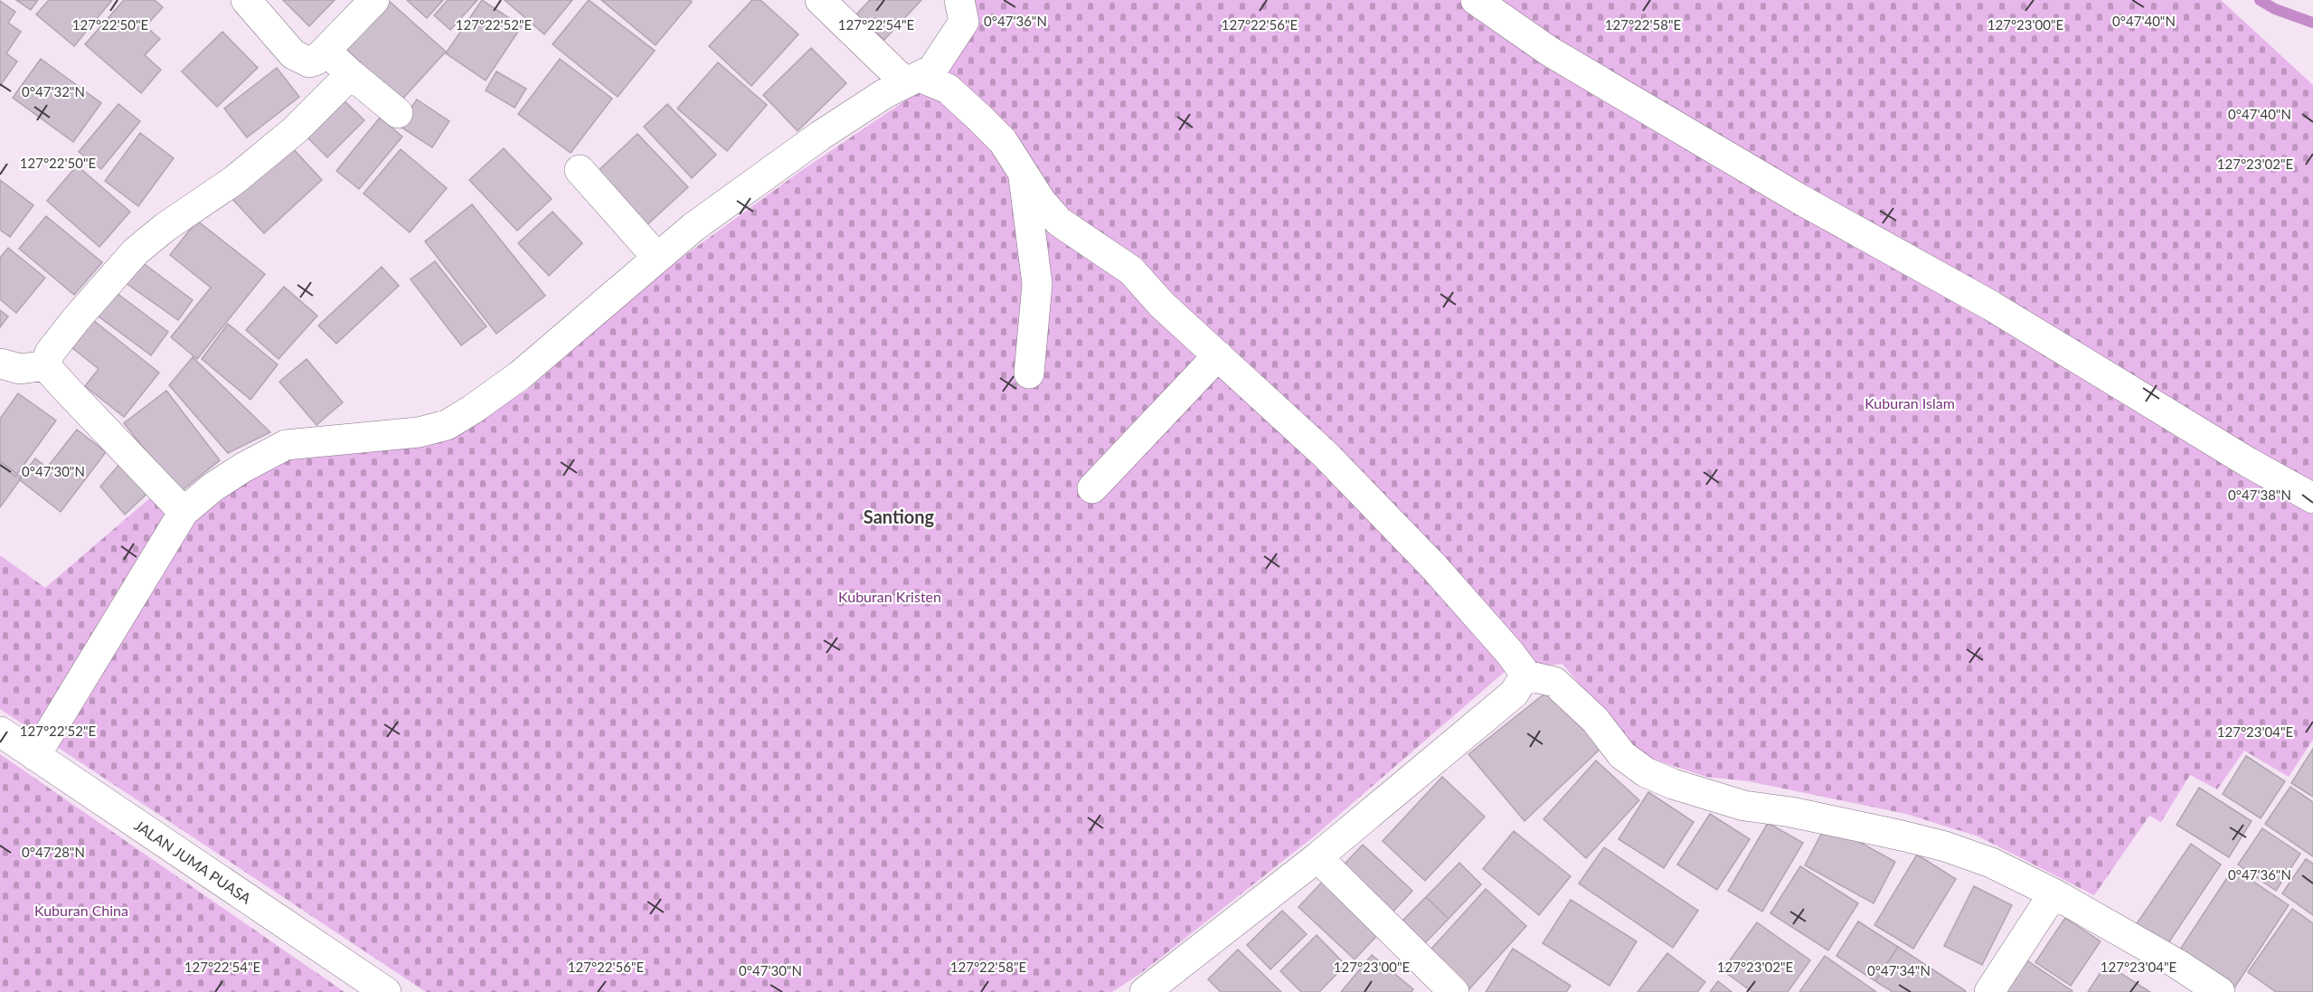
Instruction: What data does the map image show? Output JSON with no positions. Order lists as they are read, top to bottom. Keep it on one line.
{"streets":{"street":["JALAN JUMA PUASA"]},"districts":["Santiong"],"parks":["Kuburan Islam","Kuburan Kristen","Kuburan China"],"coordinates":["0°47'40\"N","0°47'36\"N","127°22'50\"E","127°22'52\"E","127°22'54\"E","127°22'56\"E","127°22'58\"E","127°23'00\"E","0°47'32\"N","127°23'02\"E","0°47'30\"N","0°47'38\"N","127°23'04\"E","0°47'28\"N","0°47'34\"N"]}
